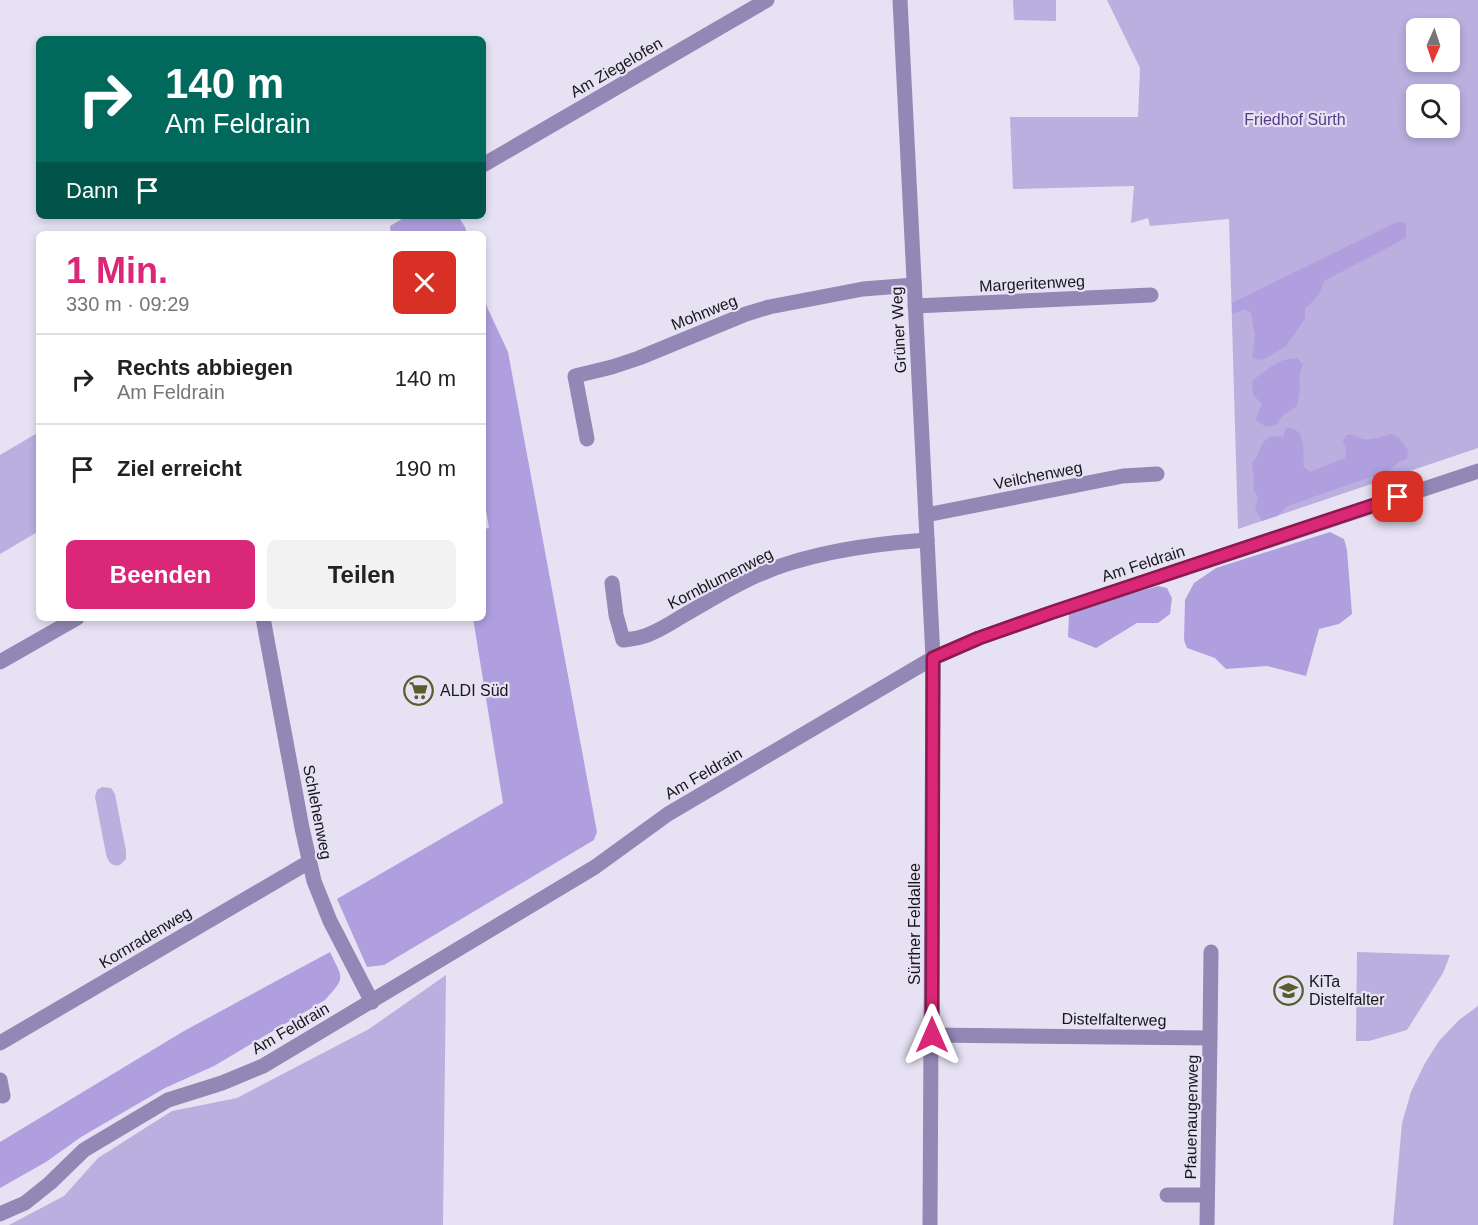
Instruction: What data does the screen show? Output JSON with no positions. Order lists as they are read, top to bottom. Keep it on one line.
{"streets":{"street":["Am Ziegelofen","Margeritenweg","Mohnweg","Grüner Weg","Veilchenweg","Am Feldrain","Kornblumenweg","Schlehenweg","Sürther Feldallee","Kornradenweg","Distelfalterweg","Pfauenaugenweg"]},"crossings":[["Margeritenweg","Grüner Weg"],["Mohnweg","Grüner Weg"],["Grüner Weg","Veilchenweg"],["Grüner Weg","Am Feldrain"],["Grüner Weg","Kornblumenweg"],["Grüner Weg","Sürther Feldallee"],["Am Feldrain","Schlehenweg"],["Am Feldrain","Sürther Feldallee"],["Schlehenweg","Kornradenweg"],["Sürther Feldallee","Distelfalterweg"],["Distelfalterweg","Pfauenaugenweg"]],"parks":["Friedhof Sürth"],"places":{"supermarket":["ALDI Süd"],"school or university":["KiTa Distelfalter"]},"north":"bottom","page":{"turn":["140 m","Am Feldrain"],"then":"Dann","heading":["1 Min.","330 m · 09:29"],"list":[{"name":"Rechts abbiegen","note":"Am Feldrain","value":"140 m"},{"name":"Ziel erreicht","value":"190 m"}],"buttons":["Beenden","Teilen"]}}
